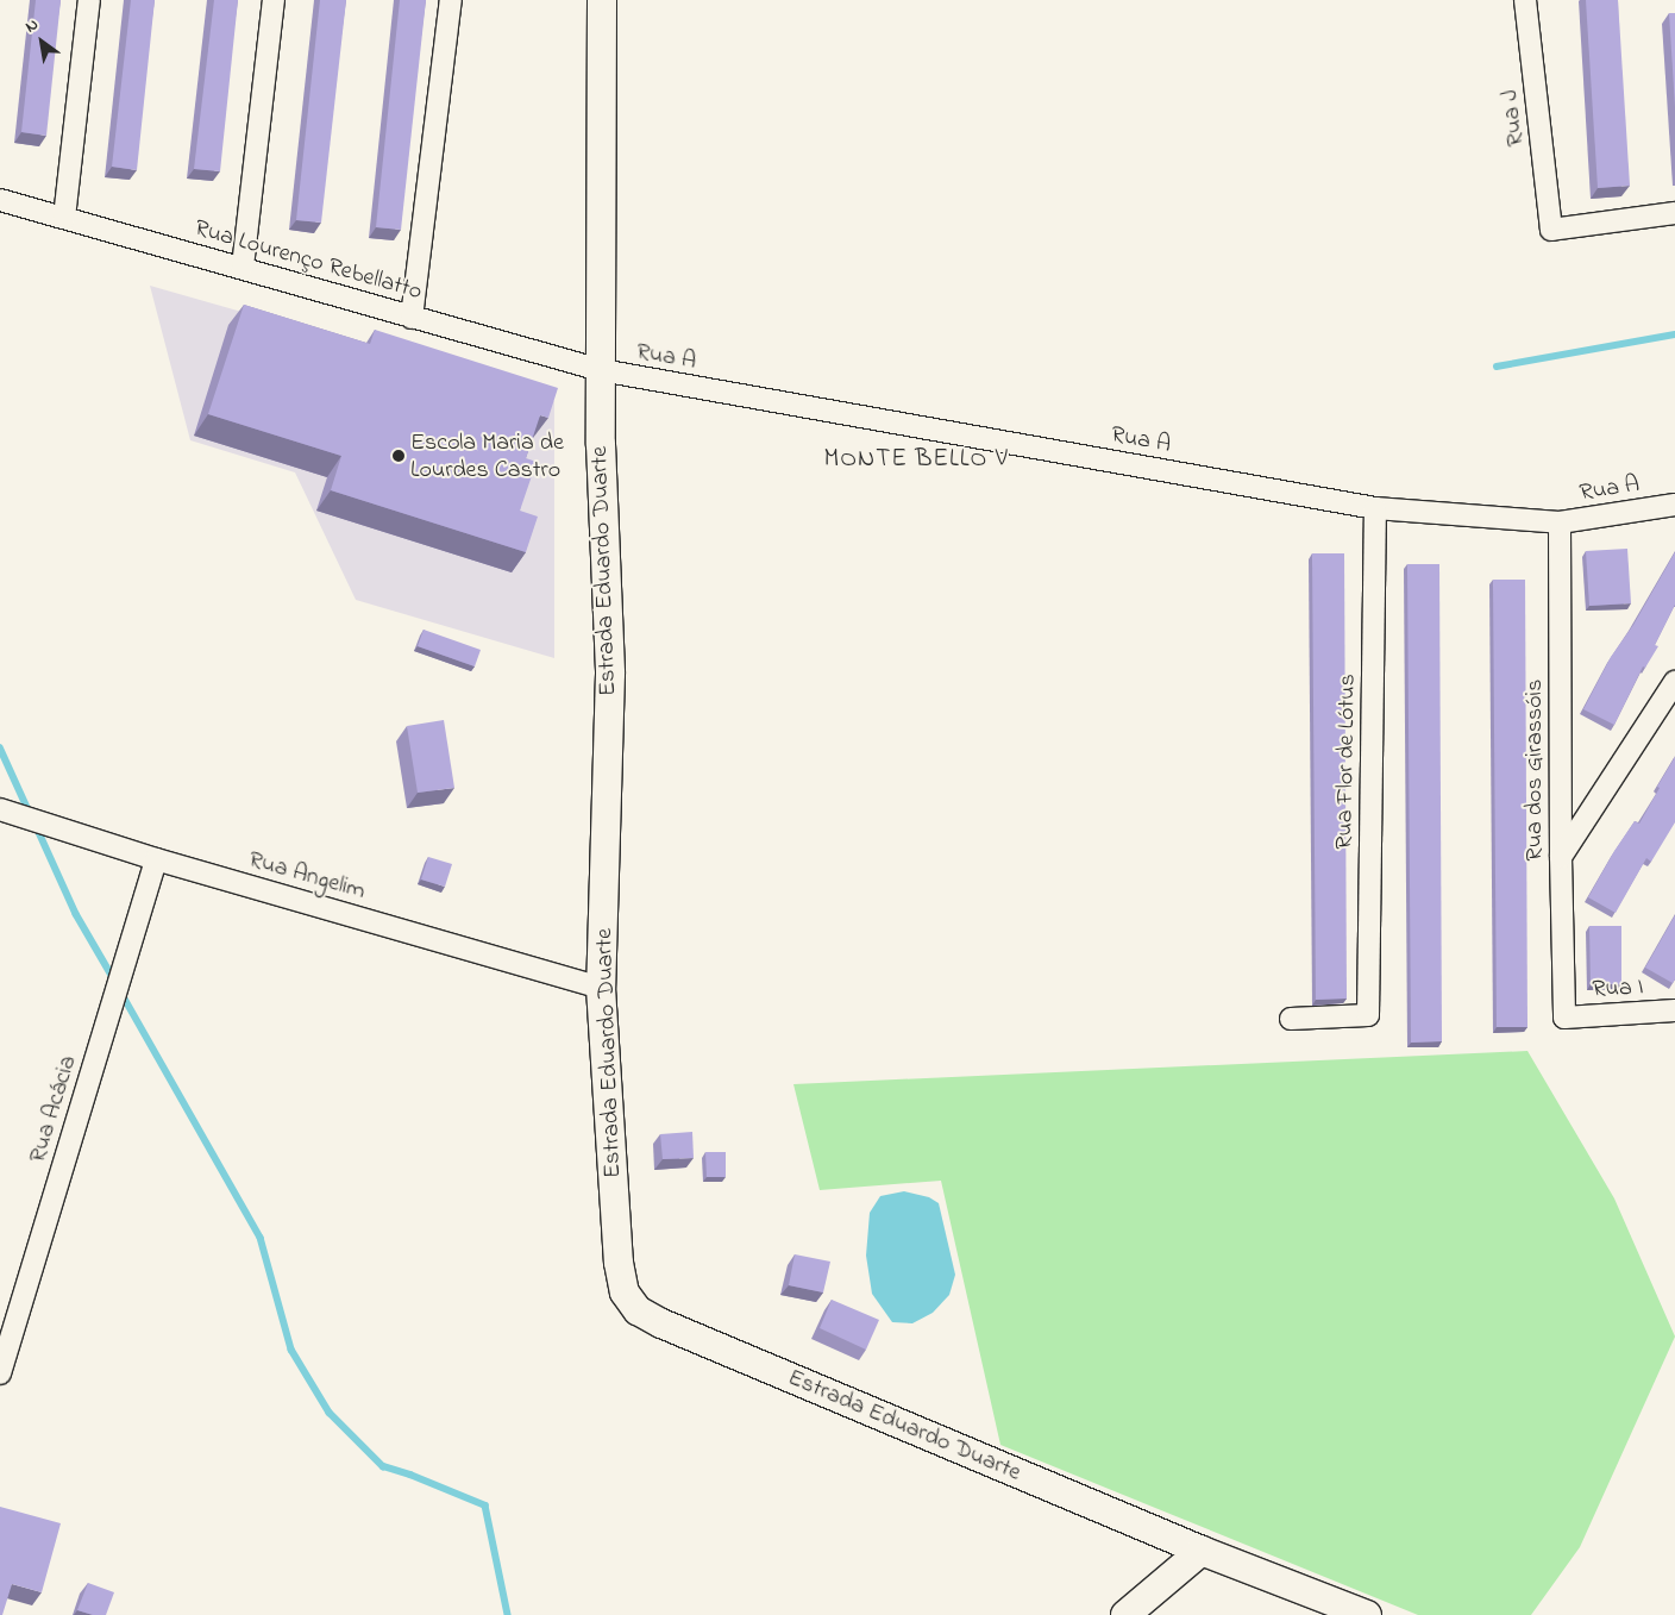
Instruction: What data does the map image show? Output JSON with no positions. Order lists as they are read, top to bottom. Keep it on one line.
{"streets":{"street":["Rua J","Rua Lourenço Rebellatto","Rua A","Estrada Eduardo Duarte","Rua Flor de Lótus","Rua dos Girassóis","Rua Angelim","Rua I","Rua Acácia"]},"crossings":[["Rua Lourenço Rebellatto","Rua A"],["Rua Lourenço Rebellatto","Estrada Eduardo Duarte"],["Rua A","Estrada Eduardo Duarte"],["Rua A","Rua Flor de Lótus"],["Rua A","Rua dos Girassóis"],["Estrada Eduardo Duarte","Rua Angelim"],["Rua dos Girassóis","Rua I"],["Rua Angelim","Rua Acácia"]],"districts":["MONTE BELLO V"],"places":["Escola Maria de Lourdes Castro"],"north":"top left"}
